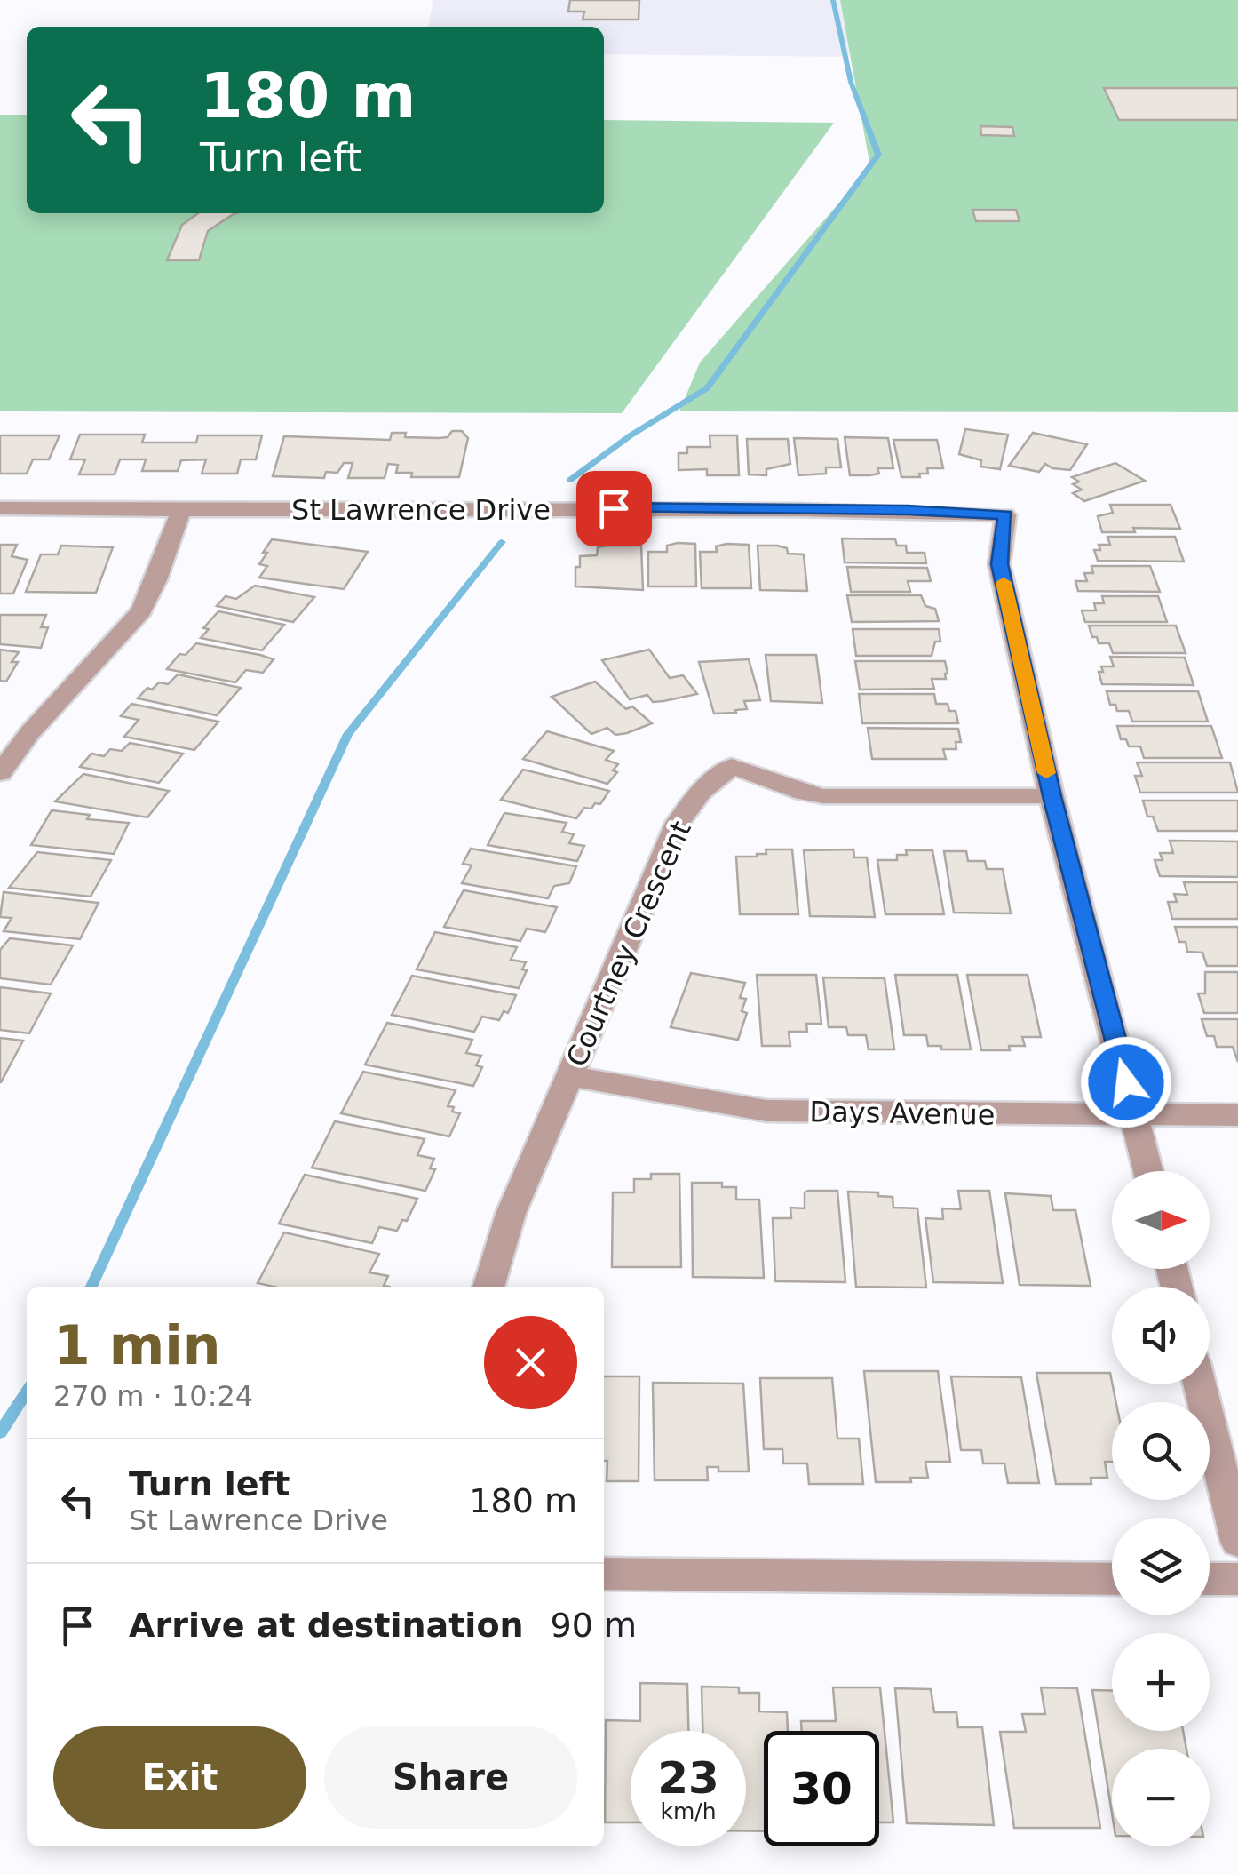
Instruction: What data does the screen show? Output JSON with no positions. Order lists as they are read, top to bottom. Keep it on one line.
{"streets":{"street":["St Lawrence Drive","Courtney Crescent","Days Avenue"]},"crossings":[["St Lawrence Drive","Courtney Crescent"],["St Lawrence Drive","Days Avenue"],["Courtney Crescent","Days Avenue"]],"north":"right","page":{"turn":["180 m","Turn left"],"map_buttons":["+","−"],"heading":["1 min","270 m · 10:24"],"list":[{"name":"Turn left","note":"St Lawrence Drive","value":"180 m"},{"name":"Arrive at destination","value":"90 m"}],"buttons":["Exit","Share"],"speed":"23 km/h","limit":"30"}}
